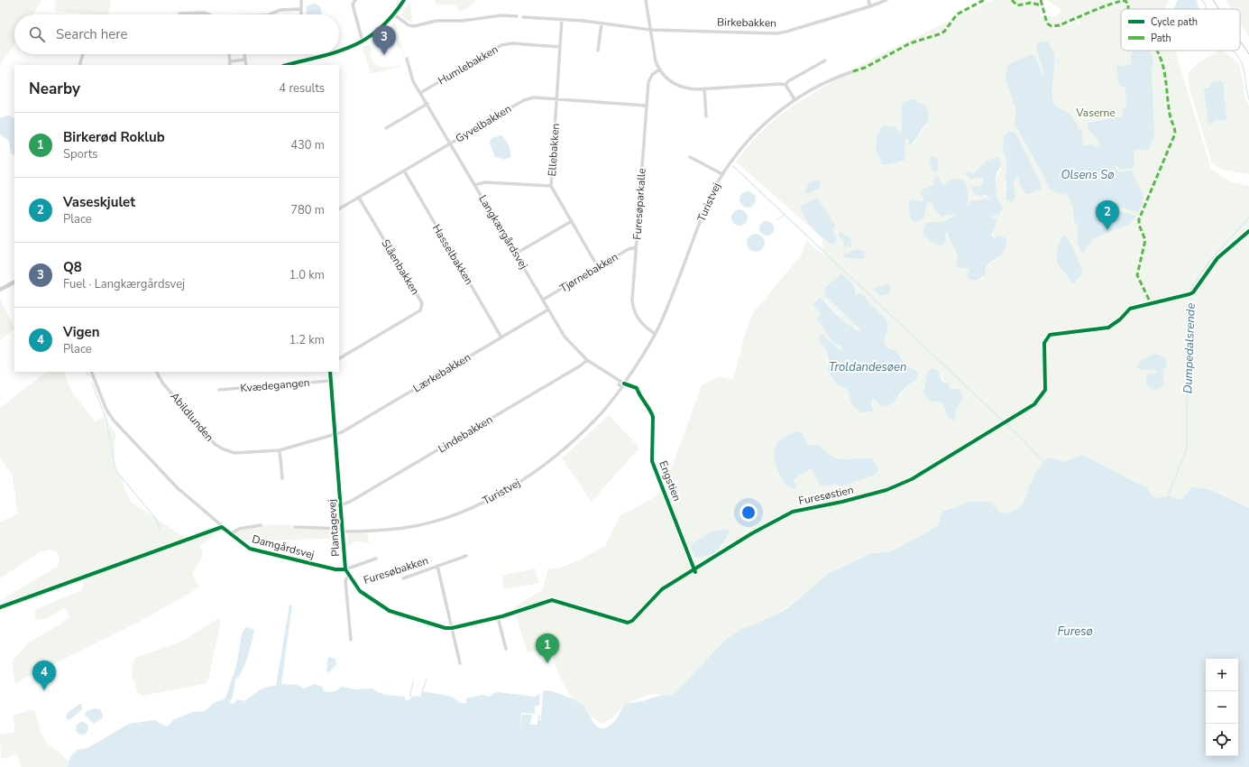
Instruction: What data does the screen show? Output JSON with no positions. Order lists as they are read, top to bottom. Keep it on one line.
{"streets":{"street":["Birkebakken","Humlebakken","Gyvelbakken","Ellebakken","Turistvej","Furesøparkalle","Langkærgårdsvej","Hasselbakken","Slåenbakken","Tjørnebakken","Lærkebakken","Kvædegangen","Abildlunden","Lindebakken","Plantagevej","Damgårdsvej","Furesøbakken"],"cycle path":["Engstien","Furesøstien"]},"crossings":[["Birkebakken","Ellebakken"],["Humlebakken","Ellebakken"],["Humlebakken","Langkærgårdsvej"],["Gyvelbakken","Ellebakken"],["Gyvelbakken","Furesøparkalle"],["Gyvelbakken","Langkærgårdsvej"],["Gyvelbakken","Hasselbakken"],["Gyvelbakken","Slåenbakken"],["Ellebakken","Tjørnebakken"],["Turistvej","Furesøparkalle"],["Turistvej","Langkærgårdsvej"],["Turistvej","Plantagevej"],["Furesøparkalle","Tjørnebakken"],["Langkærgårdsvej","Tjørnebakken"],["Langkærgårdsvej","Lærkebakken"],["Langkærgårdsvej","Lindebakken"],["Hasselbakken","Lærkebakken"],["Lærkebakken","Abildlunden"],["Lærkebakken","Plantagevej"],["Kvædegangen","Plantagevej"],["Abildlunden","Plantagevej"],["Lindebakken","Plantagevej"],["Plantagevej","Damgårdsvej"],["Plantagevej","Furesøbakken"]],"water":["Olsens Sø","Dumpedalsrende","Troldandesøen","Furesø"],"parks":["Vaserne"],"legend":["Cycle path","Path"],"page":{"search":"Search here","pins":["3","2","1","4"],"heading":["Nearby","4 results"],"list":[{"mark":"1","name":"Birkerød Roklub","note":"Sports","value":"430 m"},{"mark":"2","name":"Vaseskjulet","note":"Place","value":"780 m"},{"mark":"3","name":"Q8","note":"Fuel · Langkærgårdsvej","value":"1.0 km"},{"mark":"4","name":"Vigen","note":"Place","value":"1.2 km"}],"map_buttons":["+","−"]}}
